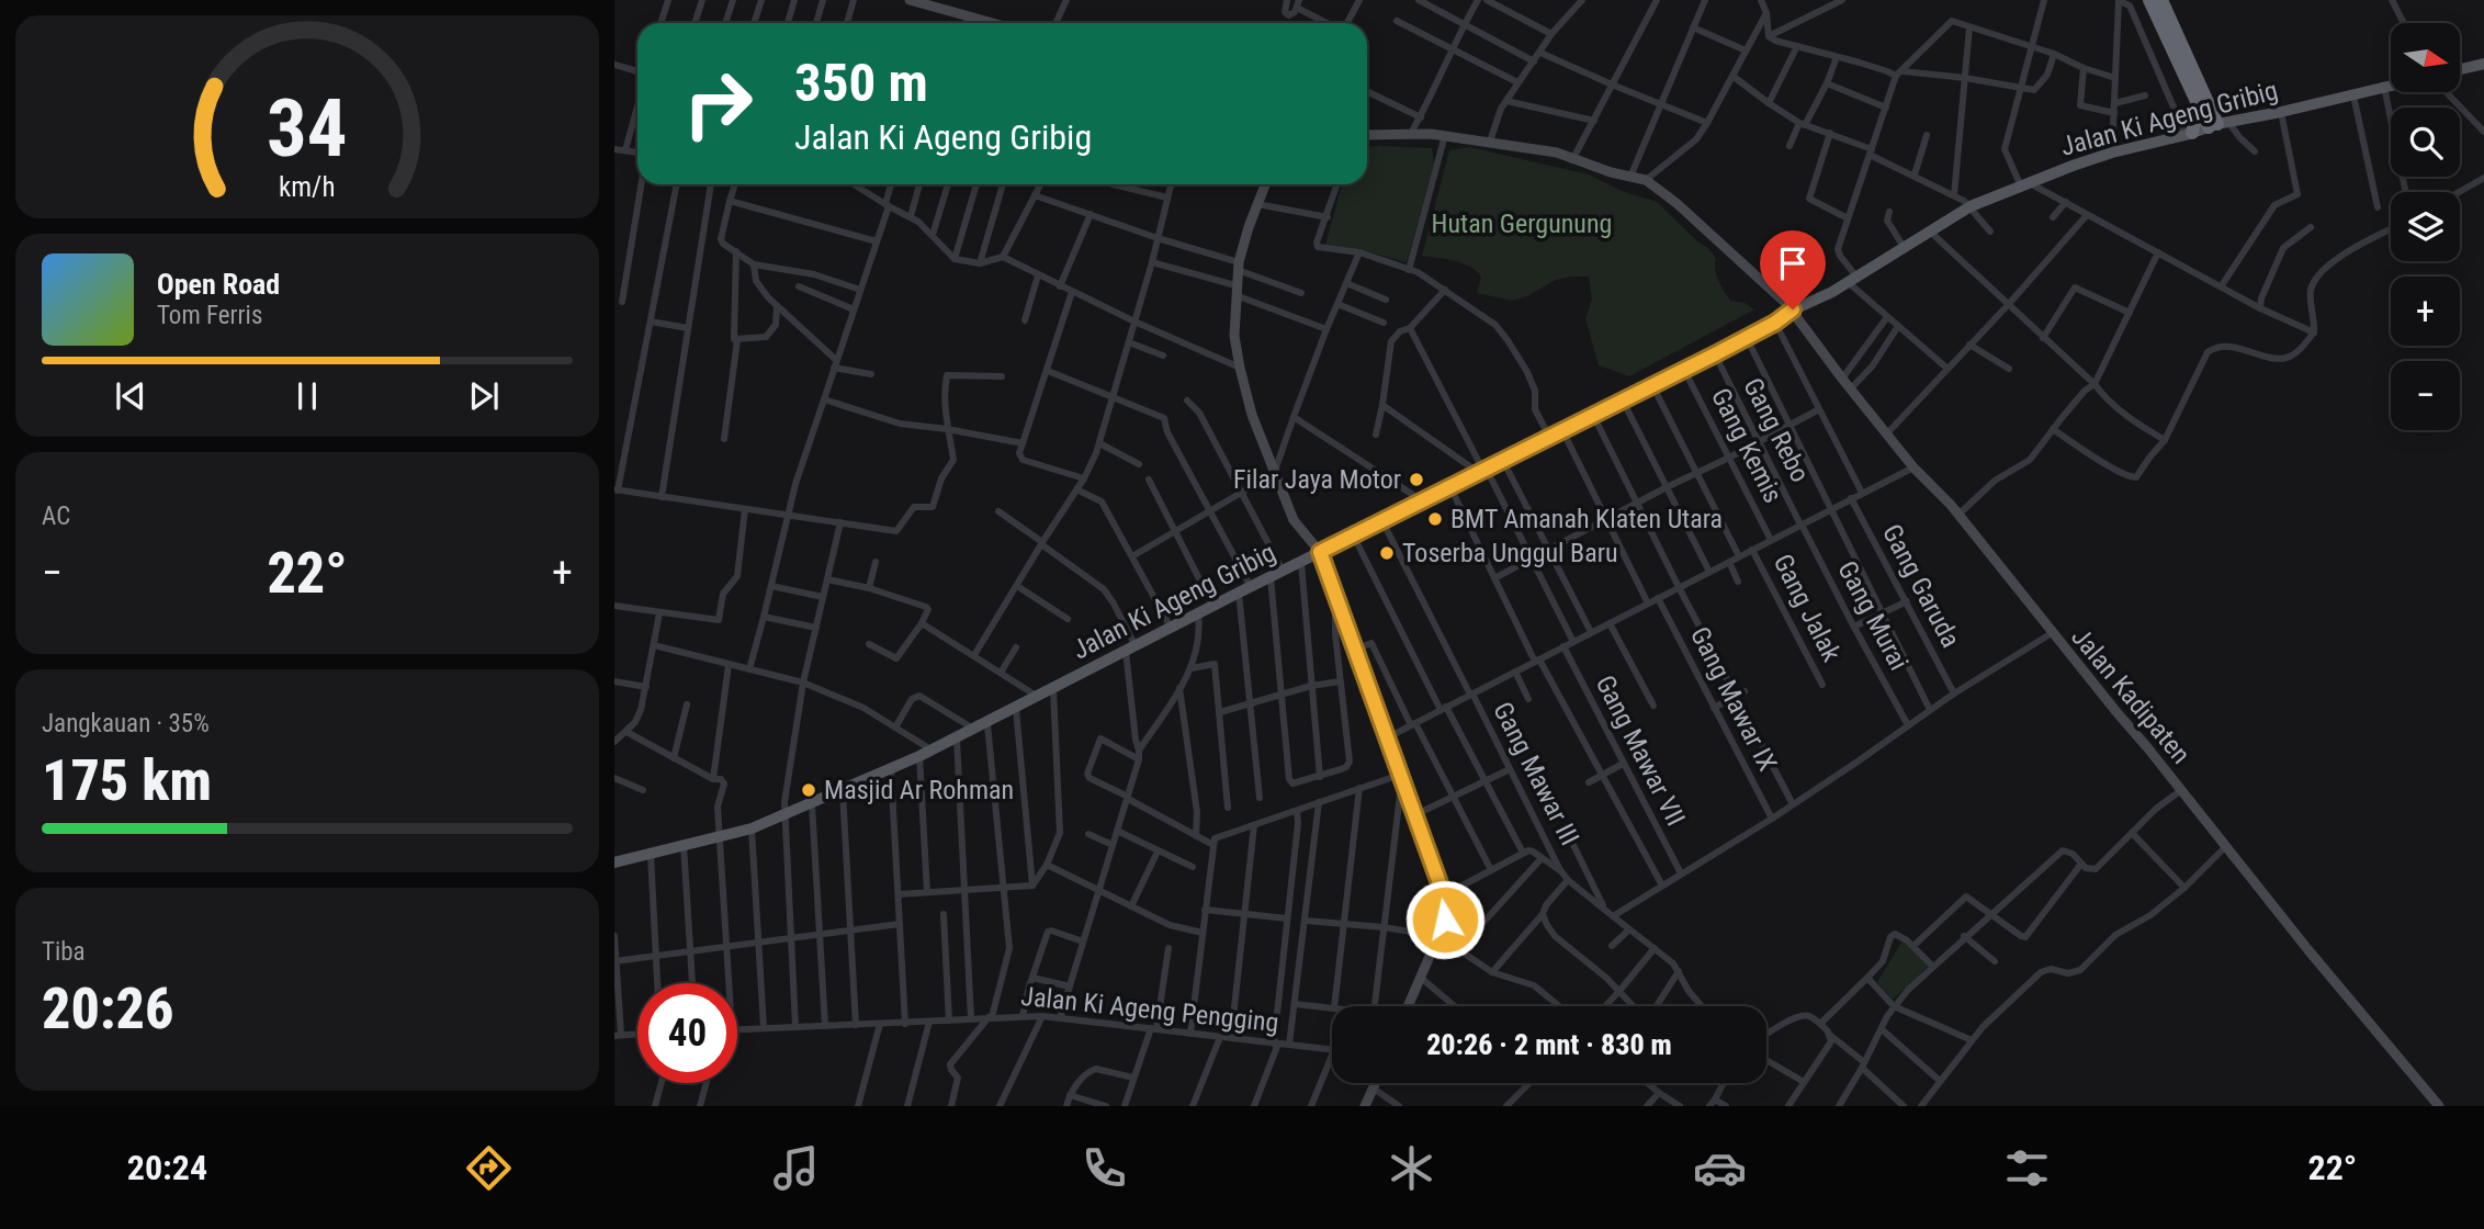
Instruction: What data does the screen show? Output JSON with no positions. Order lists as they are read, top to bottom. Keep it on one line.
{"streets":{"main road":["Jalan Ki Ageng Gribig"],"street":["Gang Rebo","Gang Kemis","Gang Garuda","Gang Jalak","Gang Murai","Jalan Kadipaten","Gang Mawar IX","Gang Mawar VII","Gang Mawar III","Jalan Ki Ageng Pengging"]},"crossings":[["Jalan Ki Ageng Gribig","Gang Rebo"],["Jalan Ki Ageng Gribig","Gang Kemis"],["Jalan Ki Ageng Gribig","Jalan Kadipaten"],["Jalan Ki Ageng Gribig","Gang Mawar III"],["Gang Rebo","Gang Murai"]],"parks":["Hutan Gergunung"],"places":["Filar Jaya Motor","BMT Amanah Klaten Utara","Toserba Unggul Baru","Masjid Ar Rohman"],"north":"right","page":{"map_buttons":["+","−"],"turn":["350 m","Jalan Ki Ageng Gribig"],"song":["Open Road","Tom Ferris"],"tile":["AC",["Jangkauan · 35%","175 km"],["Tiba","20:26"]],"heat":["−","22°","+"],"limit":"40","trip":"20:26 · 2 mnt · 830 m","tabs":["20:24","22°"],"gauge":["34","km/h"]}}
